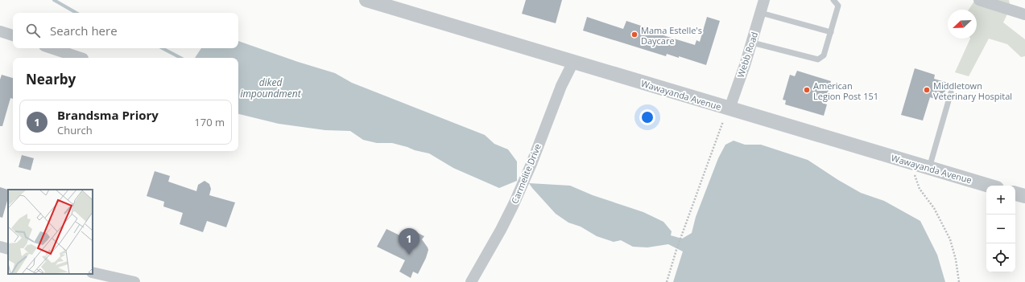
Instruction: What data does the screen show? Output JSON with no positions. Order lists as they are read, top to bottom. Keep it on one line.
{"streets":{"street":["Webb Road","Wawayanda Avenue","Carmelite Drive"]},"crossings":[["Webb Road","Wawayanda Avenue"],["Wawayanda Avenue","Carmelite Drive"]],"water":["diked impoundment"],"places":["Mama Estelle's Daycare","American Legion Post 151","Middletown Veterinary Hospital"],"north":"bottom left","page":{"search":"Search here","heading":"Nearby","list":[{"mark":"1","name":"Brandsma Priory","note":"Church","value":"170 m"}],"map_buttons":["+","−"],"pins":"1"}}
